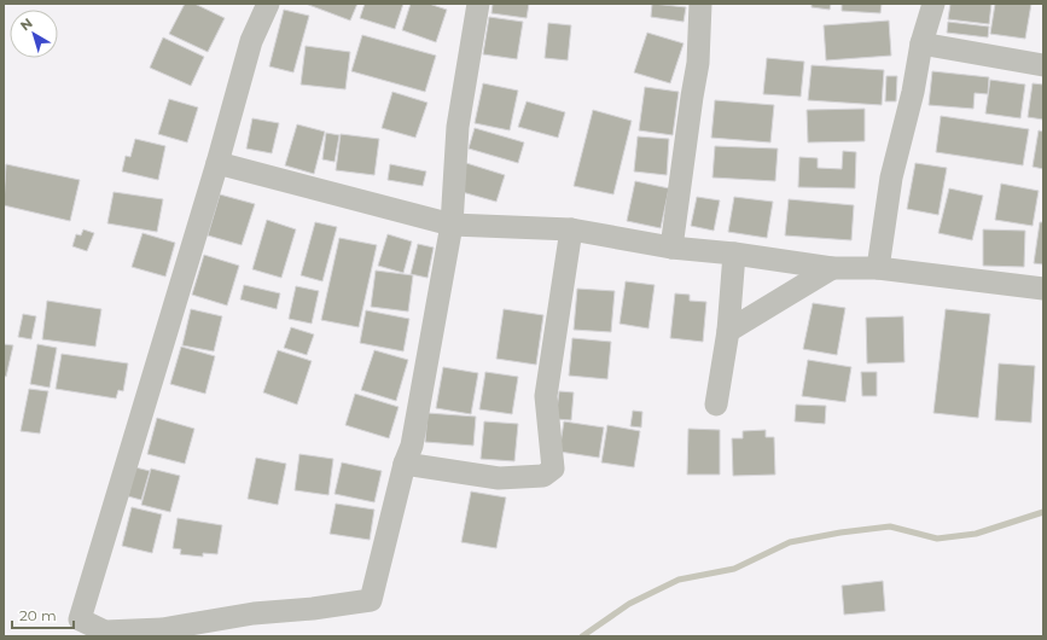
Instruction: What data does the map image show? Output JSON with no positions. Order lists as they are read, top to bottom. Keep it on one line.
{"scale_bar":"20 m","north":"top left"}
